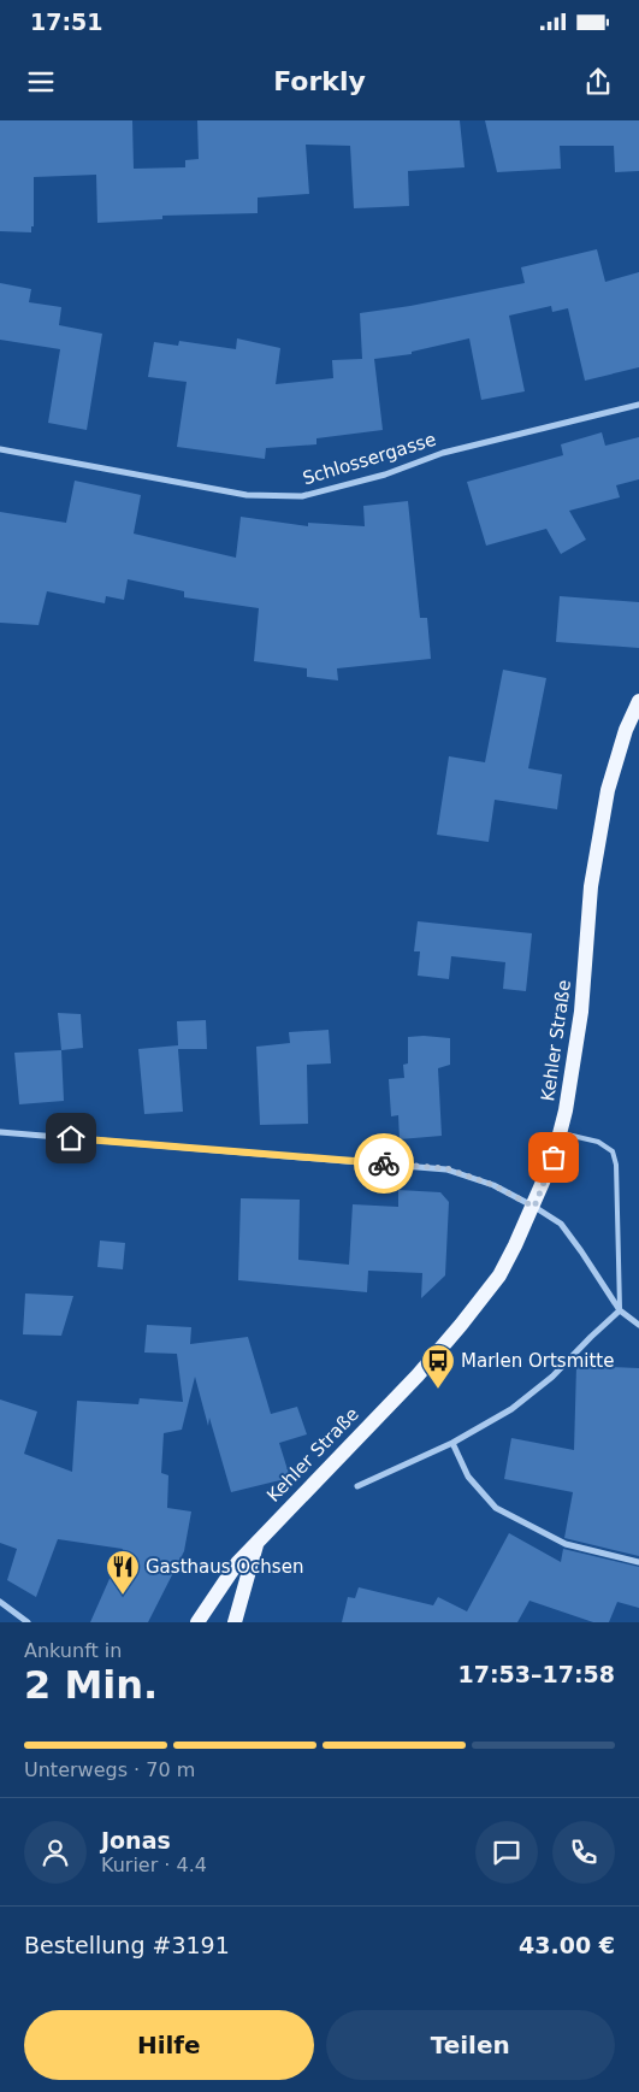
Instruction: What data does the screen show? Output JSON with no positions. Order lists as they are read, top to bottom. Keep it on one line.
{"streets":{"main road":["Kehler Straße"],"street":["Schlossergasse"]},"places":{"bus stop":["Marlen Ortsmitte"],"restaurant":["Gasthaus Ochsen"]},"page":{"status":"17:51","header":"Forkly","heading":["2 Min.","Ankunft in","17:53–17:58"],"panel":["Jonas","Kurier · 4.4","Bestellung #3191","43.00 €"],"bar":"Unterwegs · 70 m","buttons":["Hilfe","Teilen"]}}
